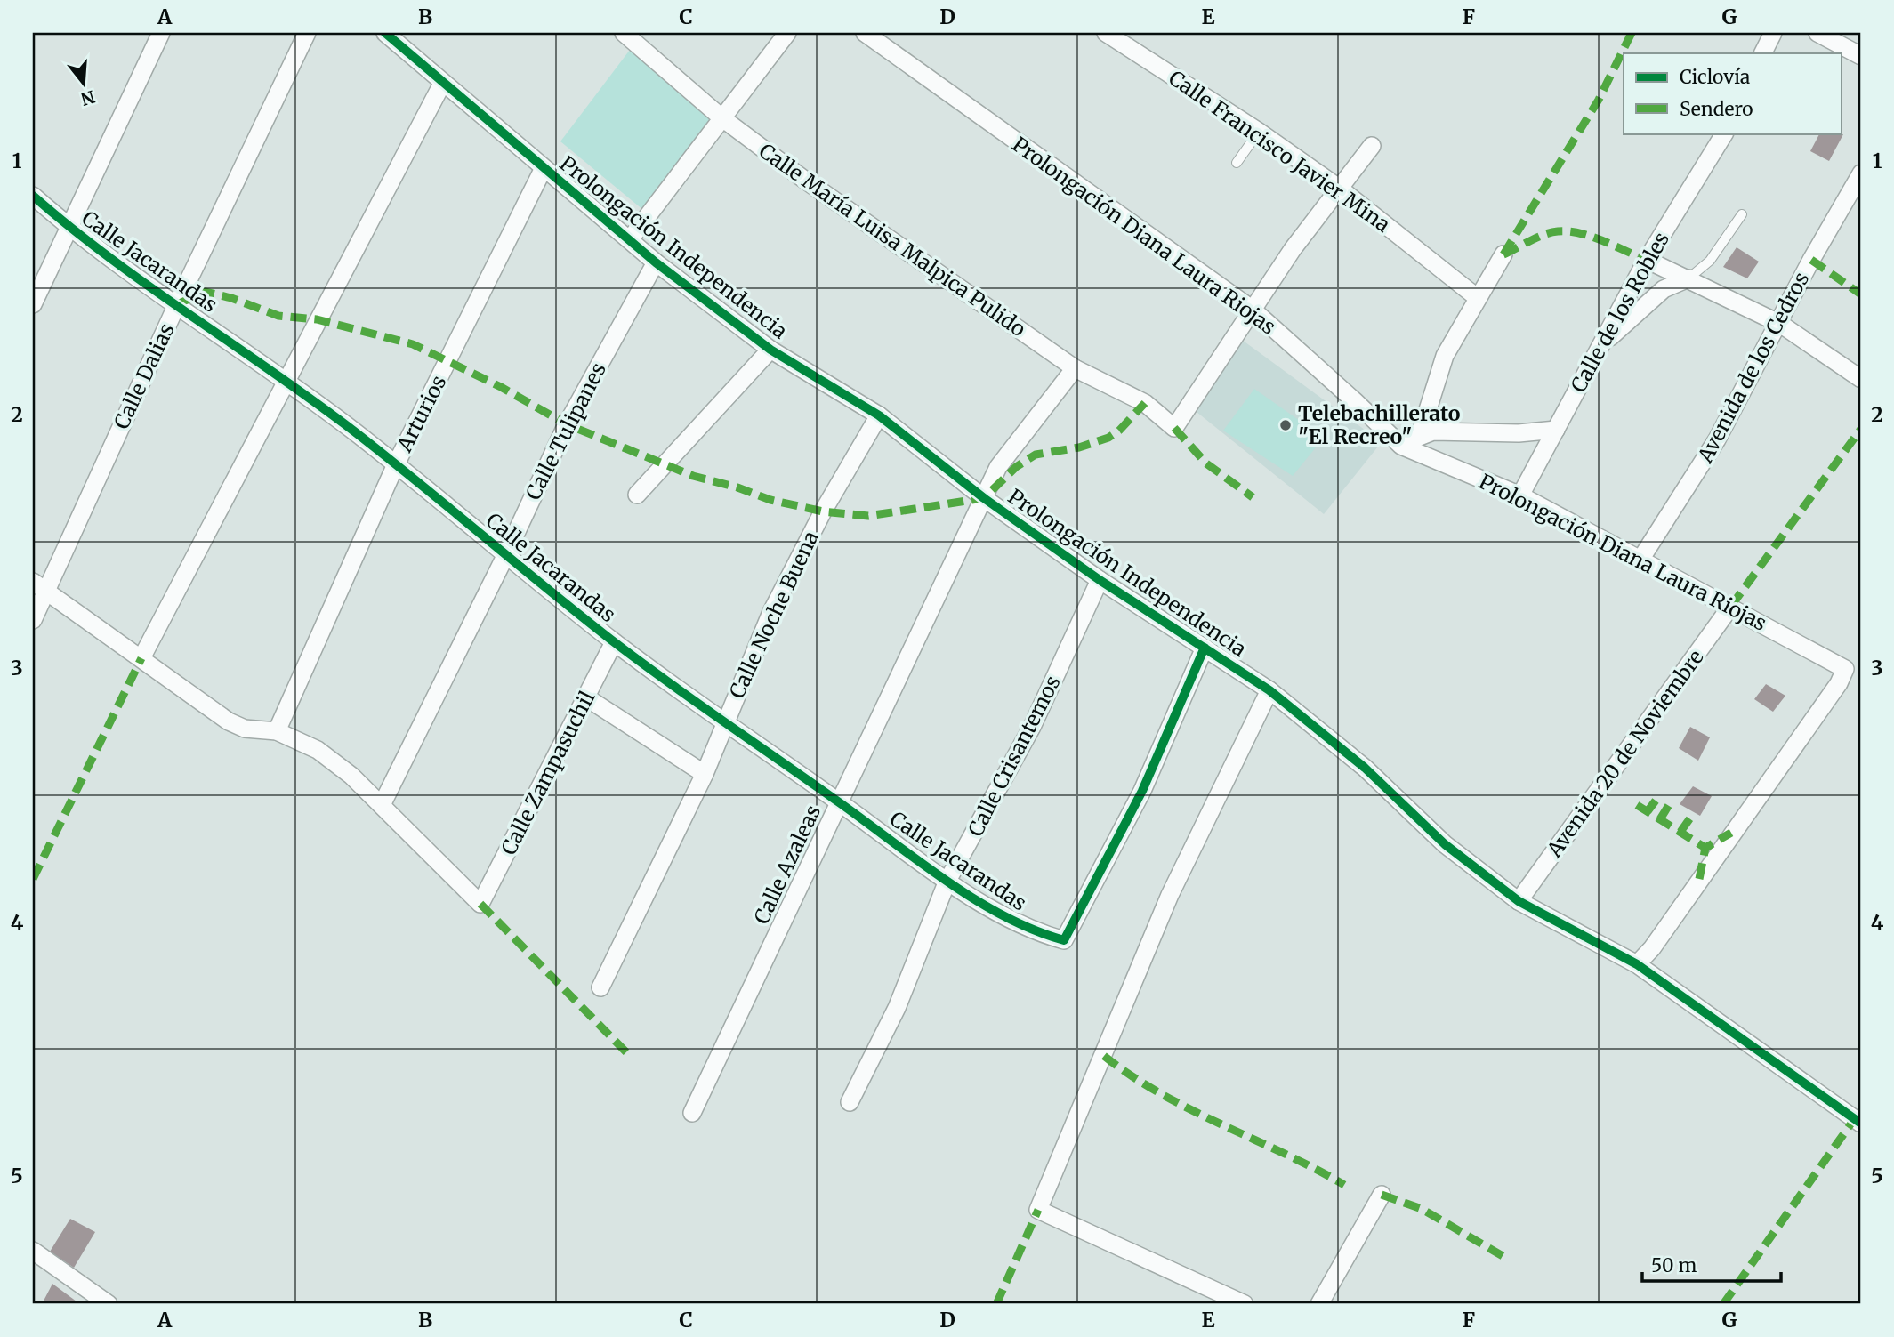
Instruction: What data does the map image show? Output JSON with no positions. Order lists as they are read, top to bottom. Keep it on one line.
{"streets":{"street":["Calle Francisco Javier Mina","Prolongación Diana Laura Riojas","Calle María Luisa Malpica Pulido","Prolongación Independencia","Calle Jacarandas","Calle de los Robles","Avenida de los Cedros","Calle Dalias","Arturios","Calle Tulipanes","Calle Noche Buena","Avenida 20 de Noviembre","Calle Crisantemos","Calle Zampasuchil","Calle Azaleas"]},"crossings":[["Prolongación Diana Laura Riojas","Calle María Luisa Malpica Pulido"],["Prolongación Diana Laura Riojas","Prolongación Independencia"],["Prolongación Diana Laura Riojas","Calle de los Robles"],["Prolongación Diana Laura Riojas","Avenida de los Cedros"],["Prolongación Diana Laura Riojas","Avenida 20 de Noviembre"],["Calle María Luisa Malpica Pulido","Calle Azaleas"],["Prolongación Independencia","Calle Jacarandas"],["Prolongación Independencia","Arturios"],["Prolongación Independencia","Calle Tulipanes"],["Prolongación Independencia","Calle Noche Buena"],["Prolongación Independencia","Avenida 20 de Noviembre"],["Prolongación Independencia","Calle Crisantemos"],["Prolongación Independencia","Calle Azaleas"],["Calle Jacarandas","Calle Dalias"],["Calle Jacarandas","Arturios"],["Calle Jacarandas","Calle Tulipanes"],["Calle Jacarandas","Calle Noche Buena"],["Calle Jacarandas","Calle Crisantemos"],["Calle Jacarandas","Calle Zampasuchil"],["Calle Jacarandas","Calle Azaleas"],["Calle Tulipanes","Calle Zampasuchil"]],"places":["Telebachillerato \"El Recreo\""],"legend":["Ciclovía","Sendero"],"scale_bar":"50 m","north":"bottom","grid":{"columns":["A","B","C","D","E","F","G"],"rows":["1","2","3","4","5"]}}
